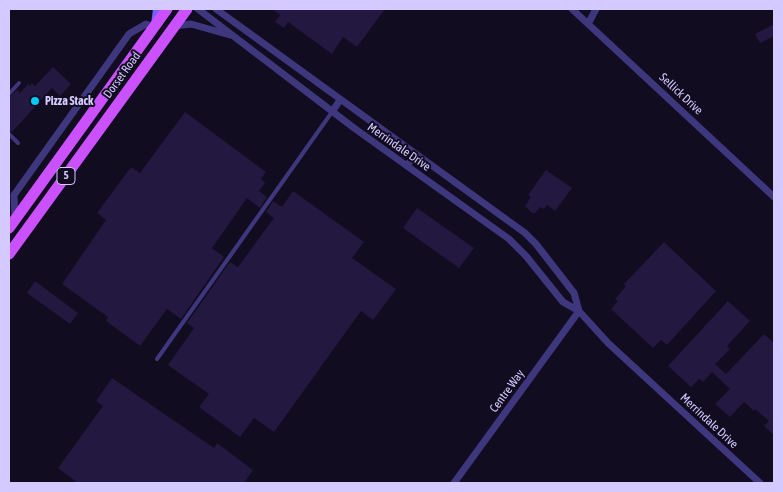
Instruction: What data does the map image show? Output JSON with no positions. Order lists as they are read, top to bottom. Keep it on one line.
{"streets":{"main road":["Dorset Road","5"],"street":["Sellick Drive","Merrindale Drive","Centre Way"]},"crossings":[["Merrindale Drive","Centre Way"]],"places":["Pizza Stack"]}
